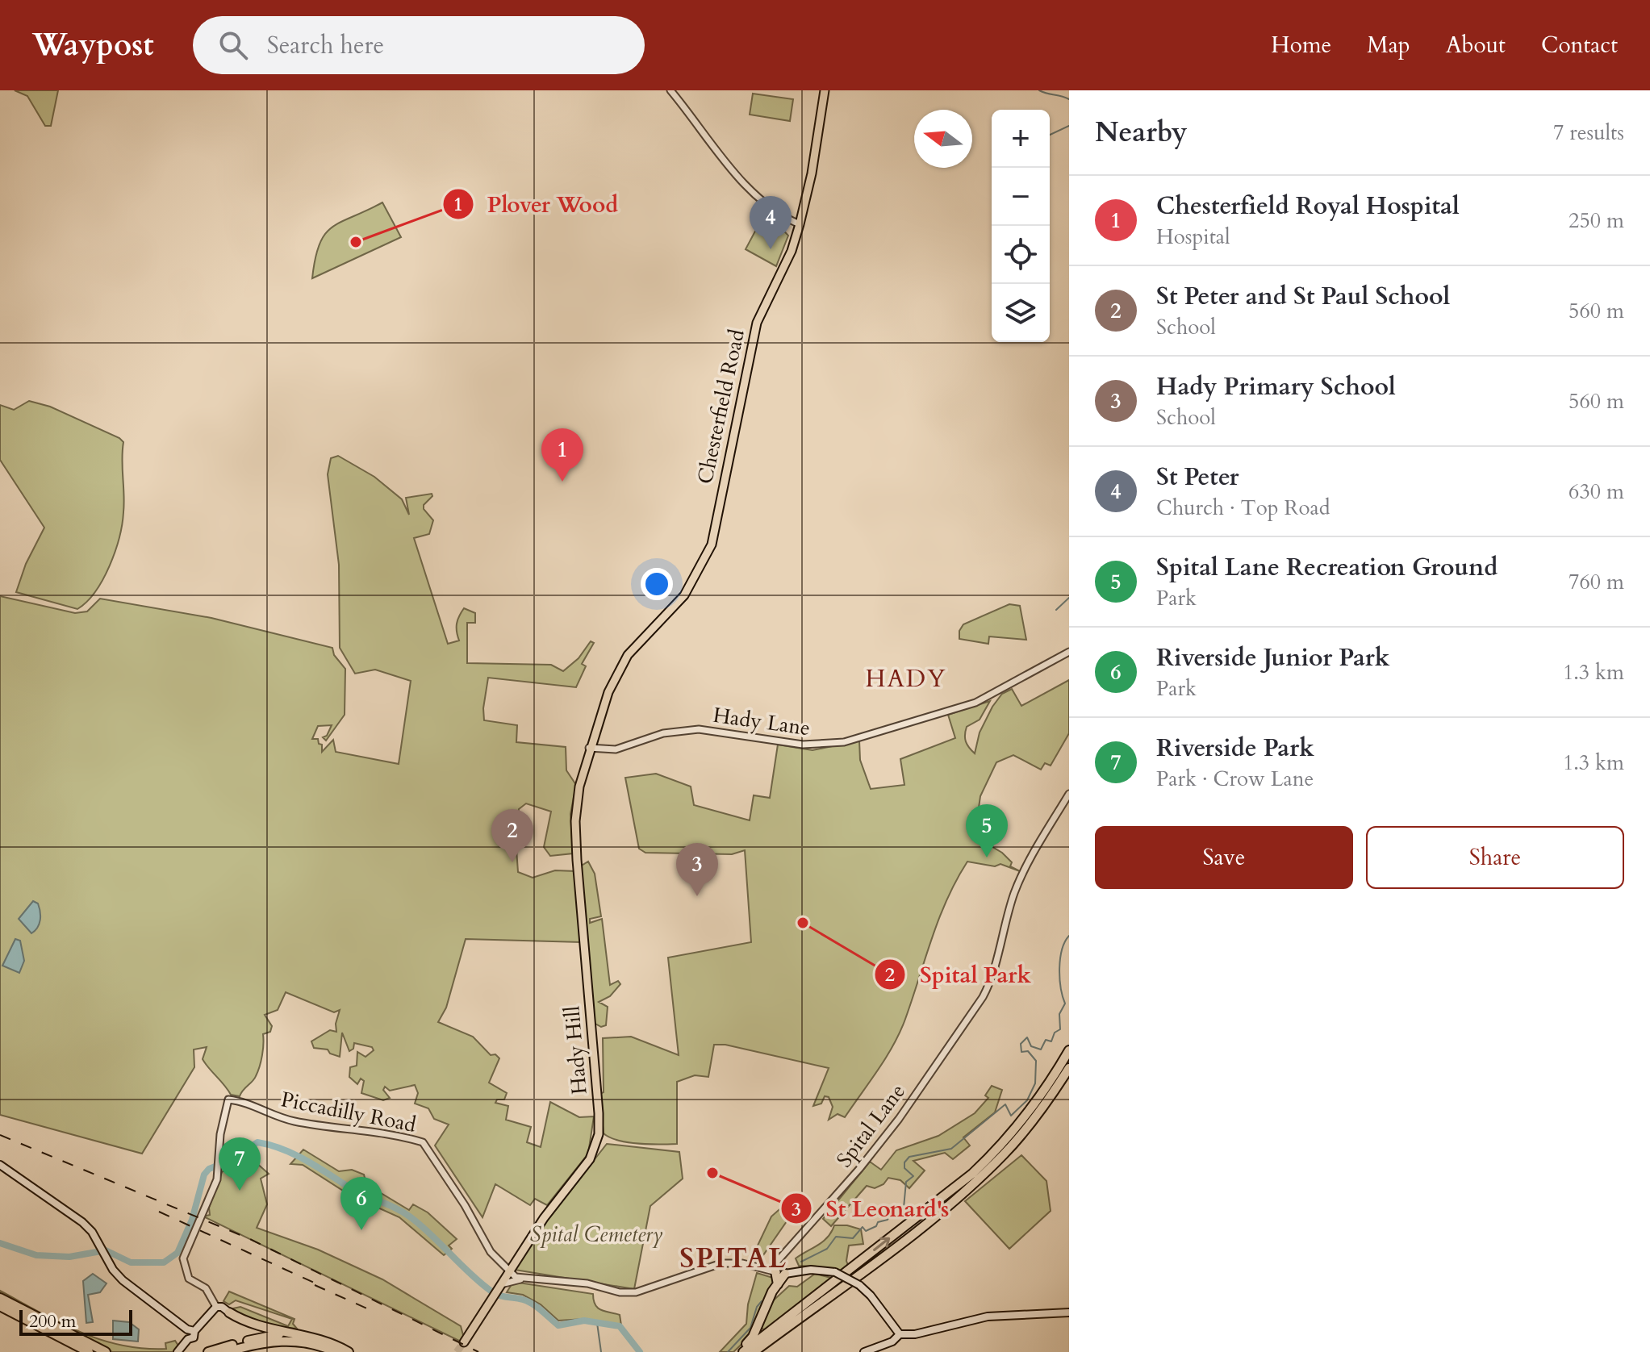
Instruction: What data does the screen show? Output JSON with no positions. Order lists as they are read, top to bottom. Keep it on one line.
{"streets":{"main road":["Chesterfield Road","Hady Hill"],"street":["Hady Lane","Piccadilly Road","Spital Lane"]},"crossings":[["Chesterfield Road","Hady Hill"],["Hady Lane","Hady Hill"],["Hady Hill","Piccadilly Road"]],"districts":["HADY","SPITAL"],"parks":["Spital Cemetery"],"places":["Plover Wood","Spital Park","St Leonard's"],"scale_bar":"200 m","north":"left","page":{"header":"Waypost","search":"Search here","nav":["Home","Map","About","Contact"],"heading":["Nearby","7 results"],"map_buttons":["+","−"],"list":[{"mark":"1","name":"Chesterfield Royal Hospital","note":"Hospital","value":"250 m"},{"mark":"2","name":"St Peter and St Paul School","note":"School","value":"560 m"},{"mark":"3","name":"Hady Primary School","note":"School","value":"560 m"},{"mark":"4","name":"St Peter","note":"Church · Top Road","value":"630 m"},{"mark":"5","name":"Spital Lane Recreation Ground","note":"Park","value":"760 m"},{"mark":"6","name":"Riverside Junior Park","note":"Park","value":"1.3 km"},{"mark":"7","name":"Riverside Park","note":"Park · Crow Lane","value":"1.3 km"}],"pins":["4","1","5","2","3","7","6"],"buttons":["Save","Share"],"scale":"200 m"}}
